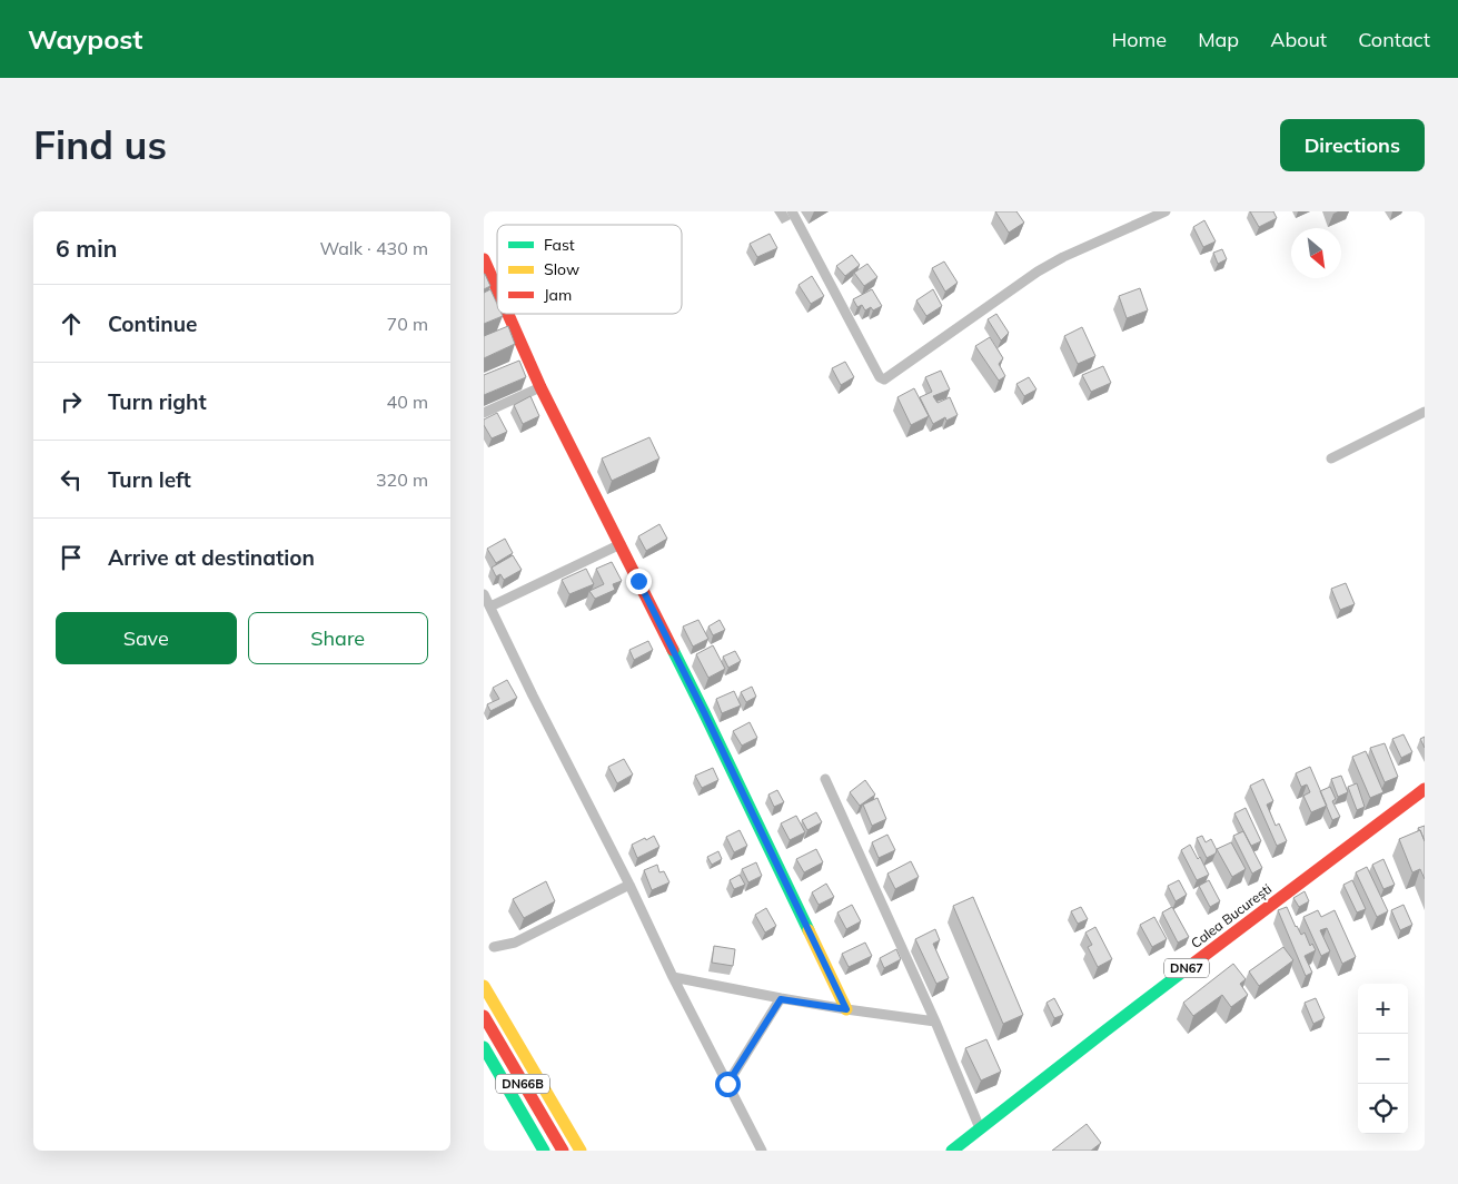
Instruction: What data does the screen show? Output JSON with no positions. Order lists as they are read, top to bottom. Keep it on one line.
{"streets":{"main road":["Calea București","DN67","DN66B"]},"legend":["Fast","Slow","Jam"],"north":"bottom right","page":{"header":"Waypost","nav":["Home","Map","About","Contact"],"buttons":["Directions",["Save","Share"]],"title":"Find us","heading":["6 min","Walk · 430 m"],"list":[["Continue","70 m"],["Turn right","40 m"],["Turn left","320 m"],"Arrive at destination"],"map_buttons":["+","−"]}}
